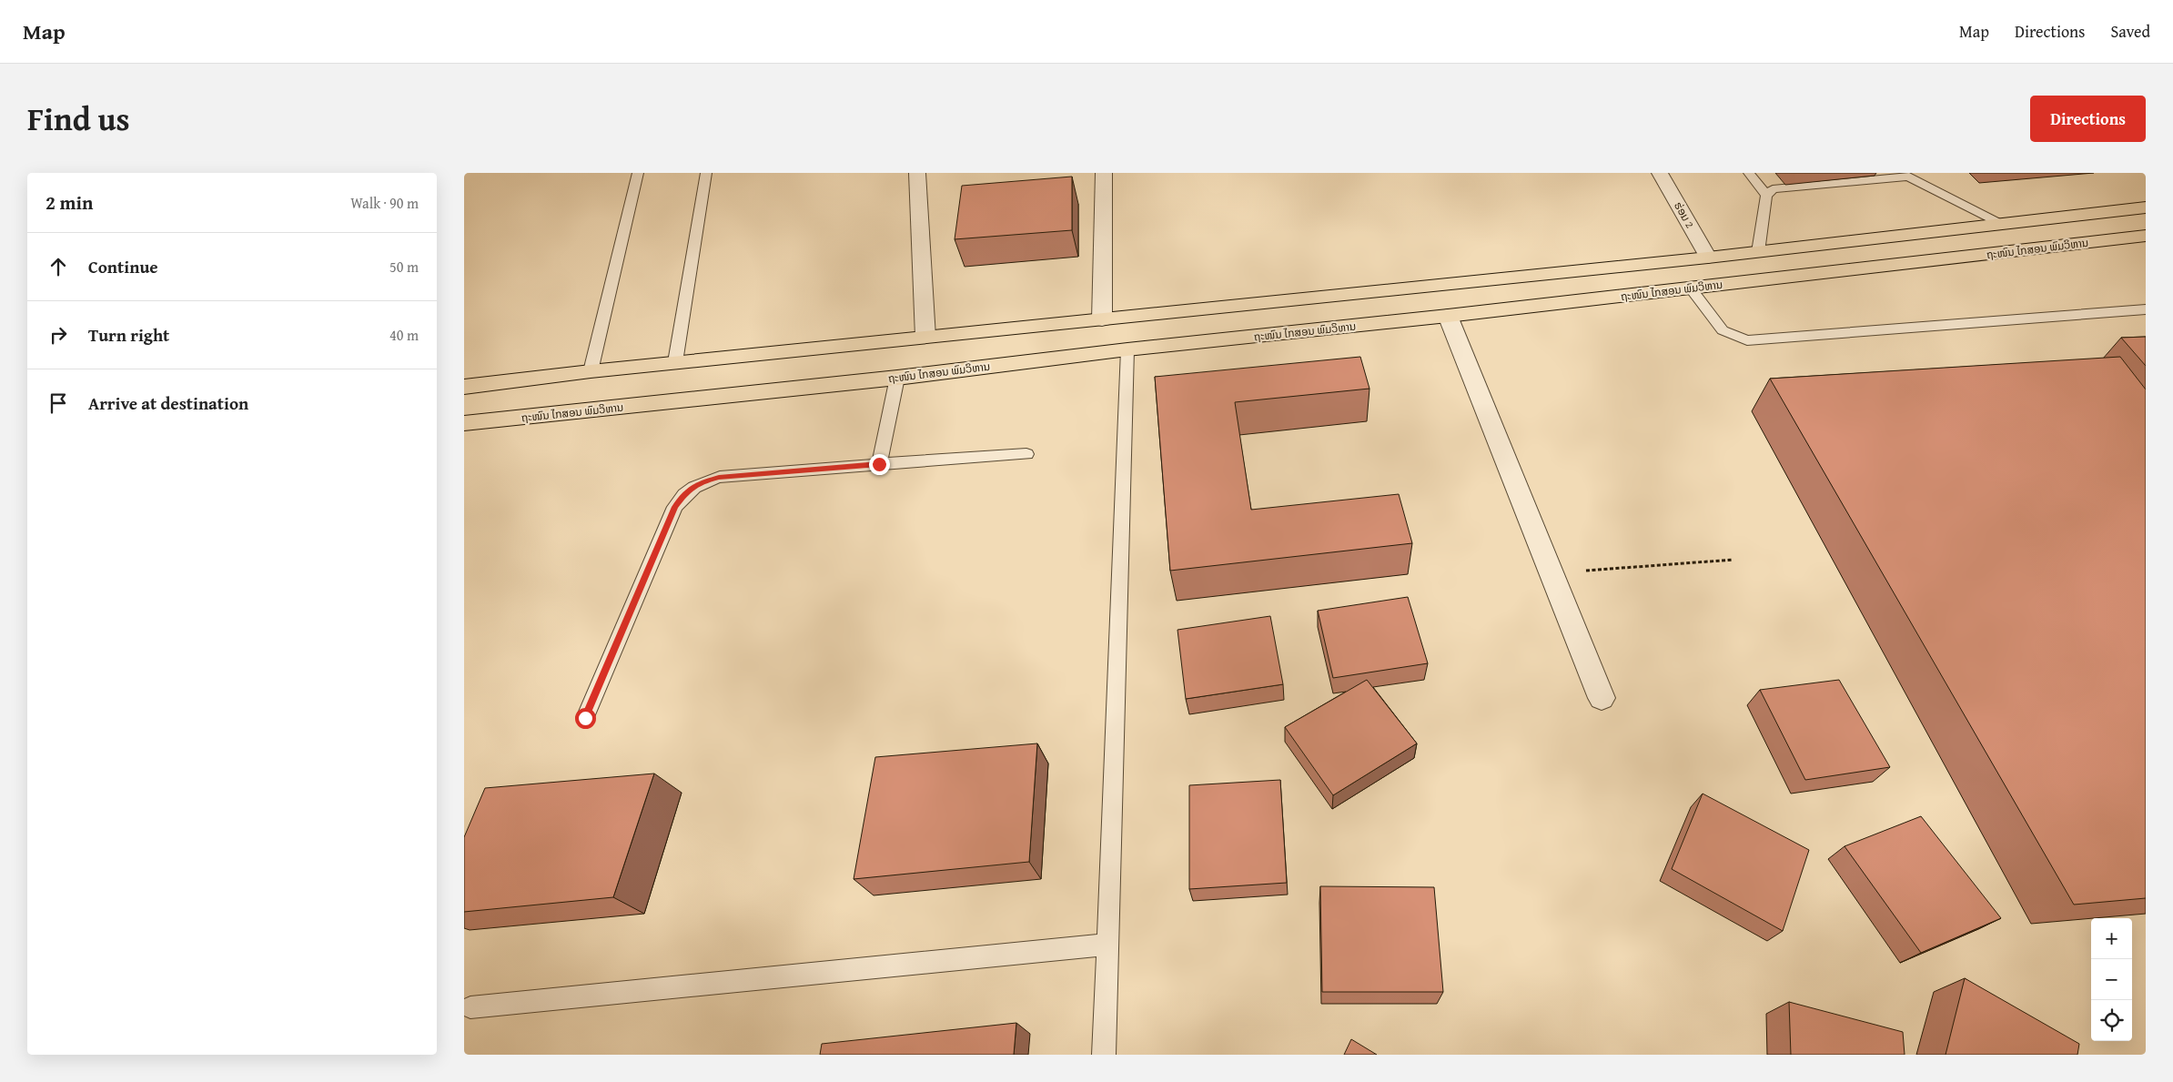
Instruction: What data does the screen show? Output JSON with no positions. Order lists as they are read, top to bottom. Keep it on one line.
{"streets":{"highway":["ຖະໜົນ ໄກສອນ ພົມວິຫານ"],"street":["ຮ່ອມ 2"]},"page":{"header":"Map","nav":["Map","Directions","Saved"],"title":"Find us","buttons":"Directions","heading":["2 min","Walk · 90 m"],"list":[["Continue","50 m"],["Turn right","40 m"],"Arrive at destination"],"map_buttons":["+","−"]}}
